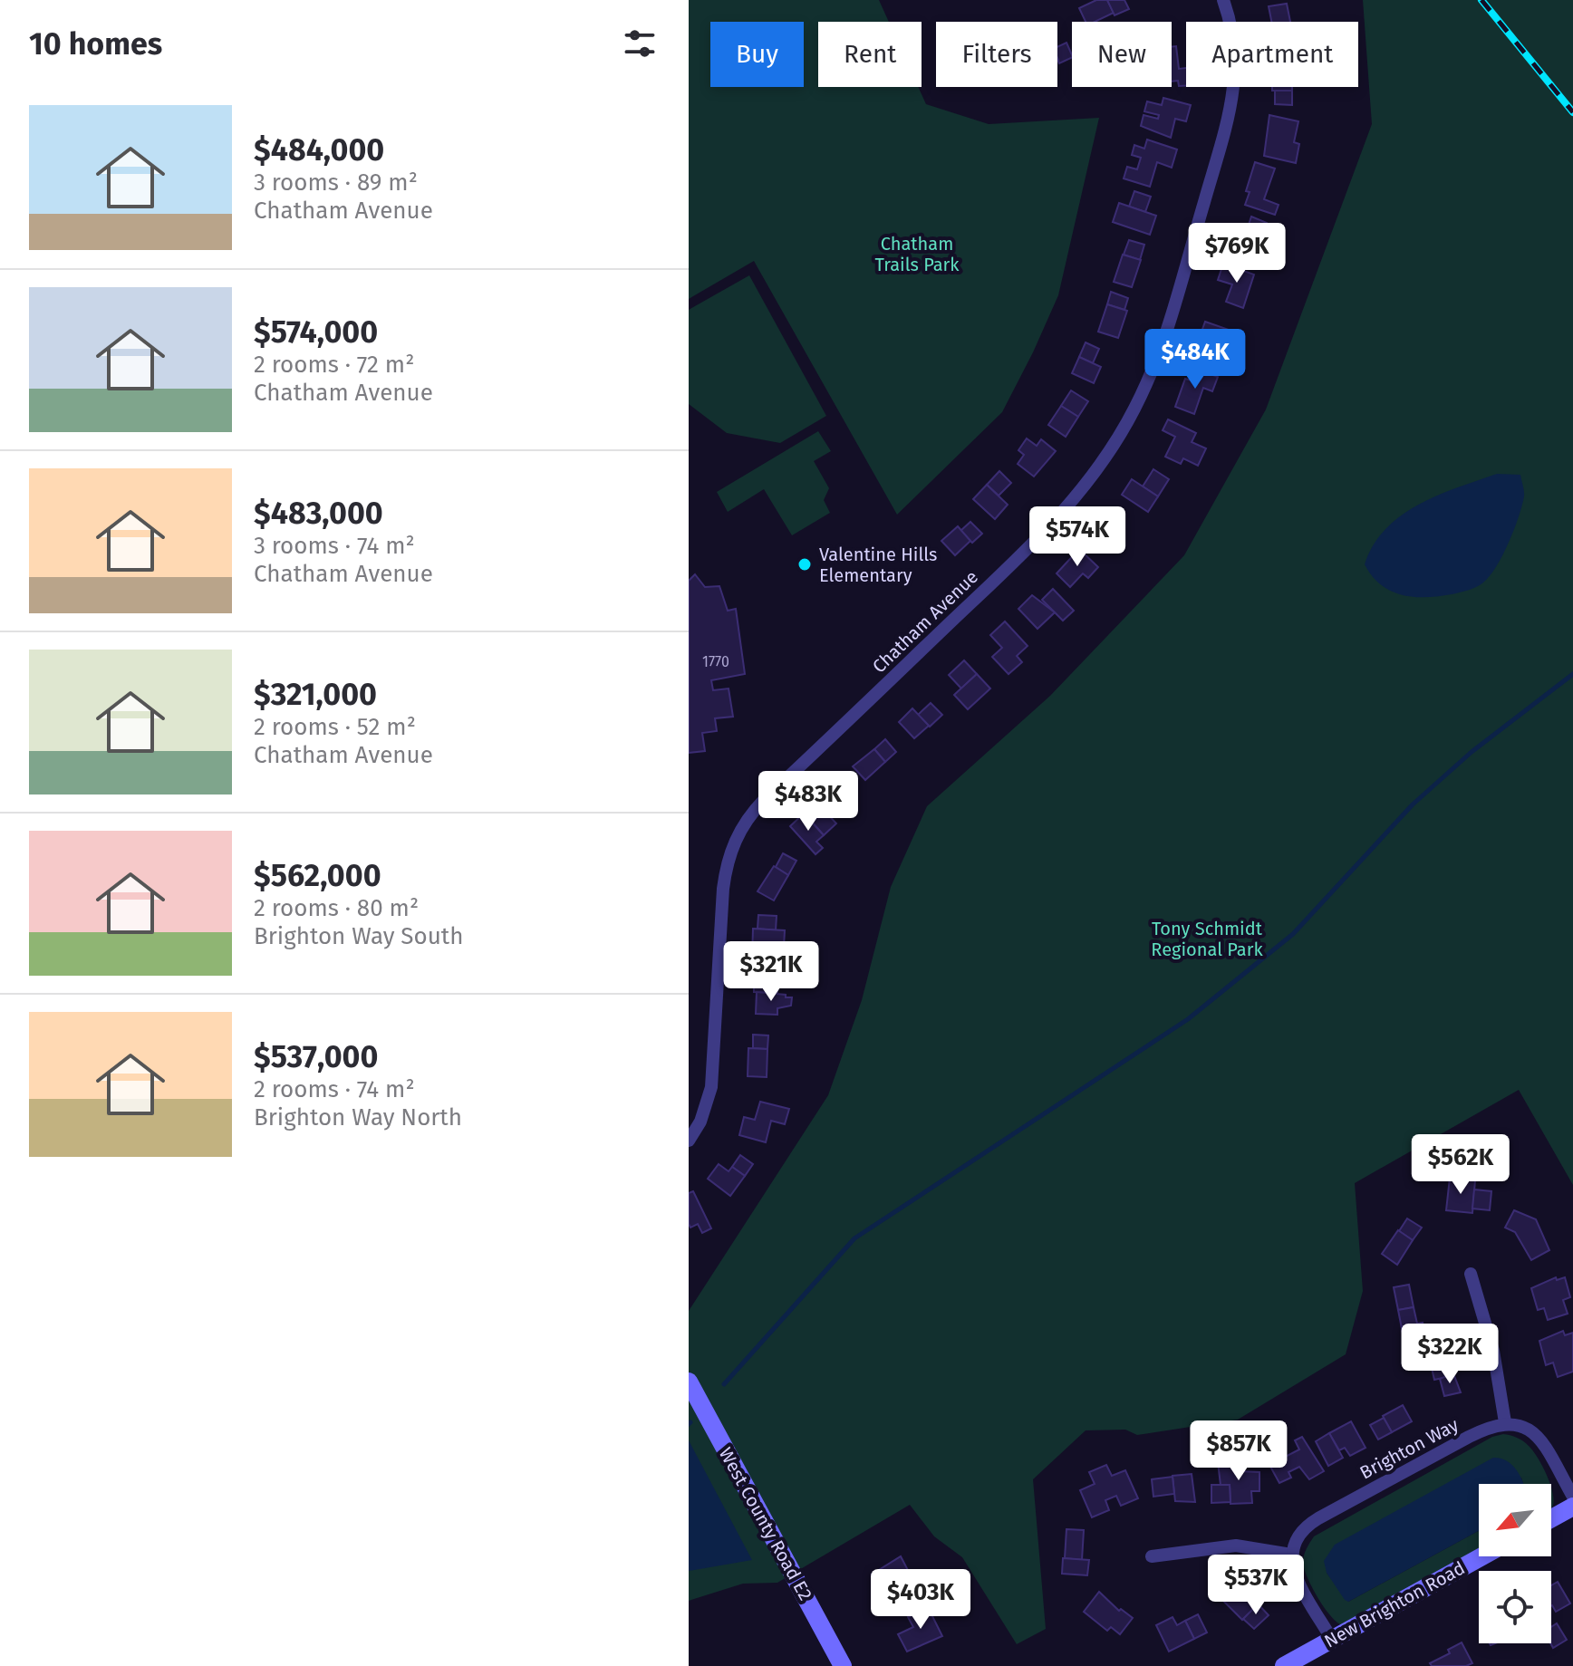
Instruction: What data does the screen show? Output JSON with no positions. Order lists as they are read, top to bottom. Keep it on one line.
{"streets":{"street":["Chatham Avenue","Brighton Way","West County Road E2","New Brighton Road"]},"parks":["Chatham Trails Park","Tony Schmidt Regional Park"],"places":["Valentine Hills Elementary"],"house_numbers":["1770"],"north":"bottom left","page":{"heading":"10 homes","chip":["Buy","Rent","Filters","New","Apartment"],"list":[{"name":"$484,000","note":"3 rooms · 89 m² · Chatham Avenue"},{"name":"$574,000","note":"2 rooms · 72 m² · Chatham Avenue"},{"name":"$483,000","note":"3 rooms · 74 m² · Chatham Avenue"},{"name":"$321,000","note":"2 rooms · 52 m² · Chatham Avenue"},{"name":"$562,000","note":"2 rooms · 80 m² · Brighton Way South"},{"name":"$537,000","note":"2 rooms · 74 m² · Brighton Way North"}],"price":["$769K","$484K","$574K","$483K","$321K","$562K","$322K","$857K","$537K","$403K"]}}
